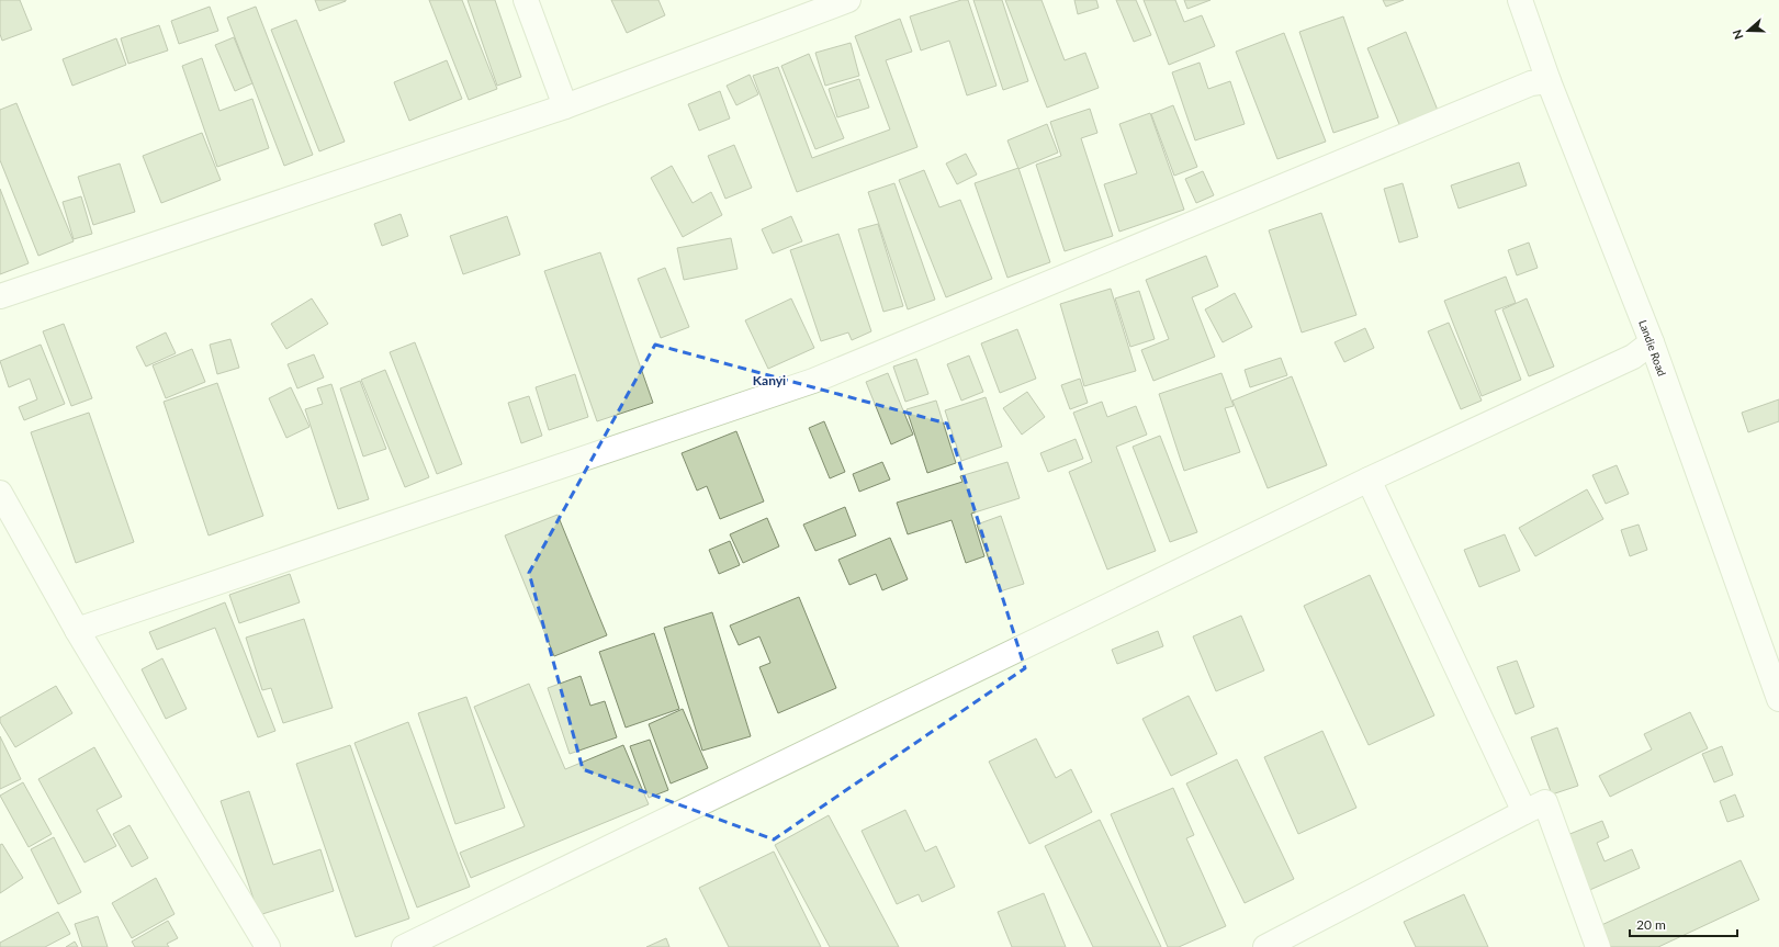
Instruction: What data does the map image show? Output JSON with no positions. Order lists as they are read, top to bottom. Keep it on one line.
{"streets":{"street":["Landie Road"]},"districts":["Kanyi"],"scale_bar":"20 m","north":"left"}
